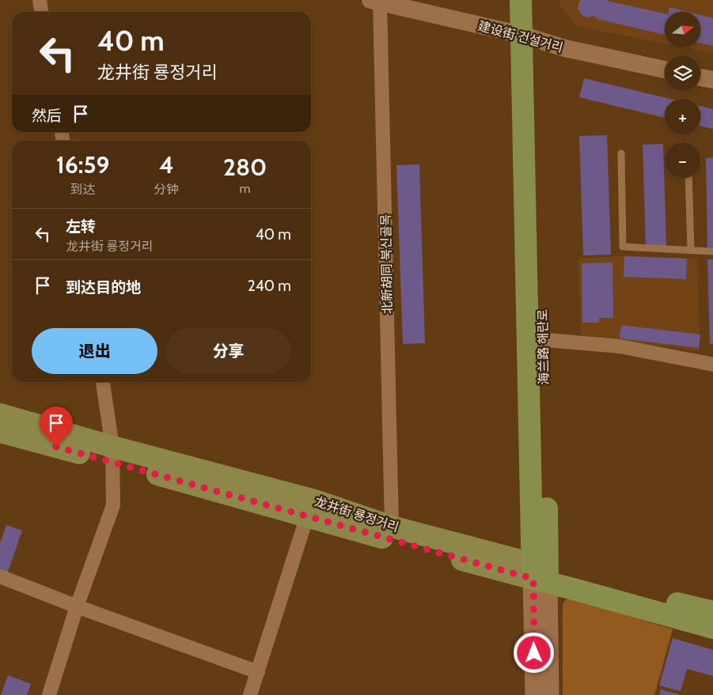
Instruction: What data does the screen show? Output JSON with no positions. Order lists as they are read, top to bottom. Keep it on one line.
{"streets":{"highway":["海兰路 해란로","龙井街 룡정거리"],"street":["建设街 건설거리","北新胡同 북신골목"]},"crossings":[["建设街 건설거리","北新胡同 북신골목"],["建设街 건설거리","海兰路 해란로"],["北新胡同 북신골목","龙井街 룡정거리"],["海兰路 해란로","龙井街 룡정거리"]],"north":"right","page":{"map_buttons":["+","−"],"turn":["40 m","龙井街 룡정거리"],"then":"然后","eta":["16:59","到达","4","分钟","280","m"],"list":[{"name":"左转","note":"龙井街 룡정거리","value":"40 m"},{"name":"到达目的地","value":"240 m"}],"buttons":["退出","分享"]}}
